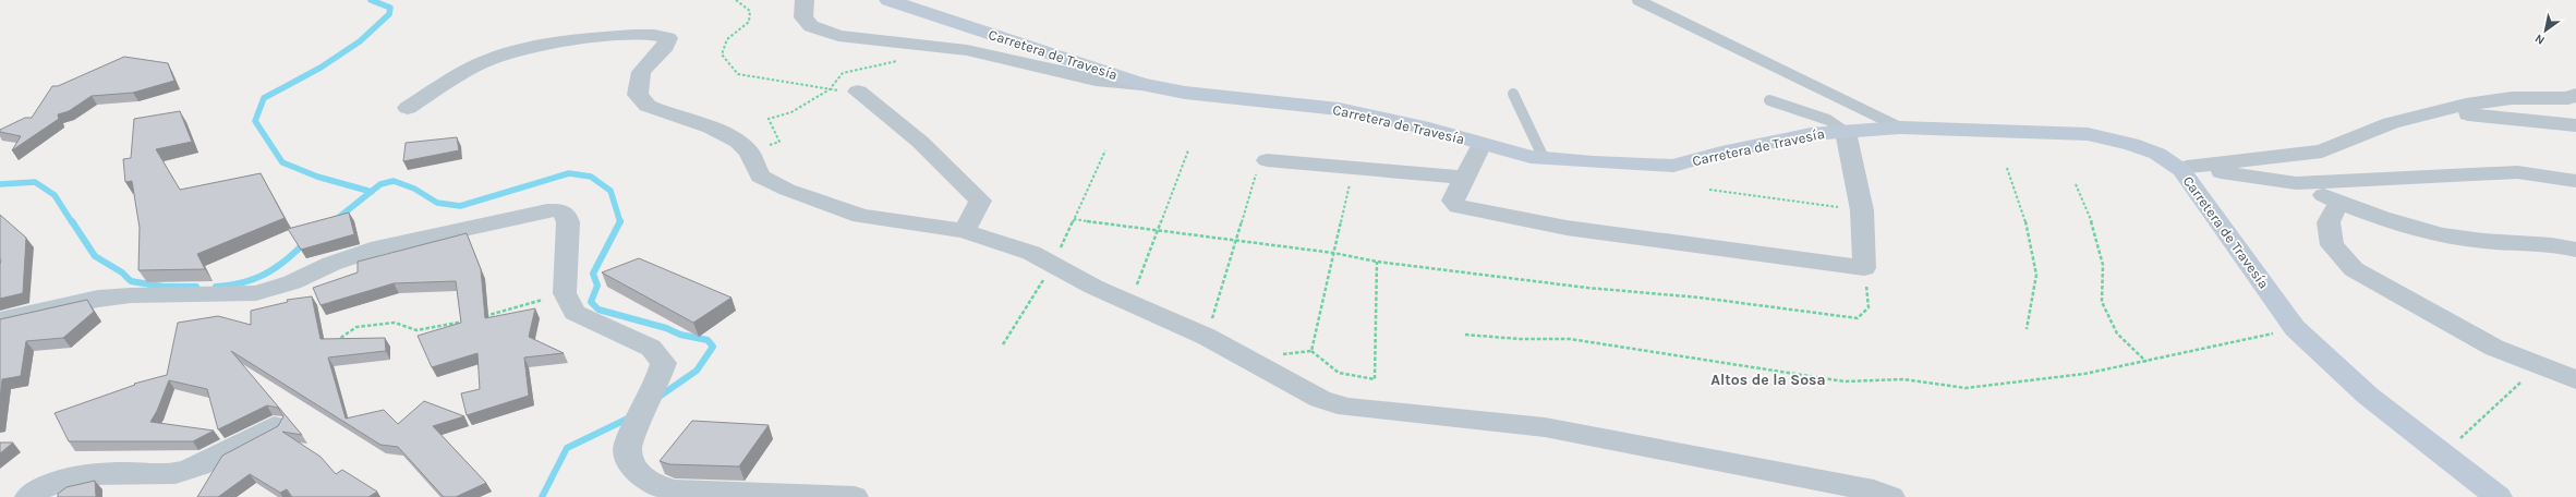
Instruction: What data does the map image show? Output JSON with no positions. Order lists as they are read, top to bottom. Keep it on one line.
{"streets":{"street":["Carretera de Travesía"]},"districts":["Altos de la Sosa"],"north":"bottom left"}
